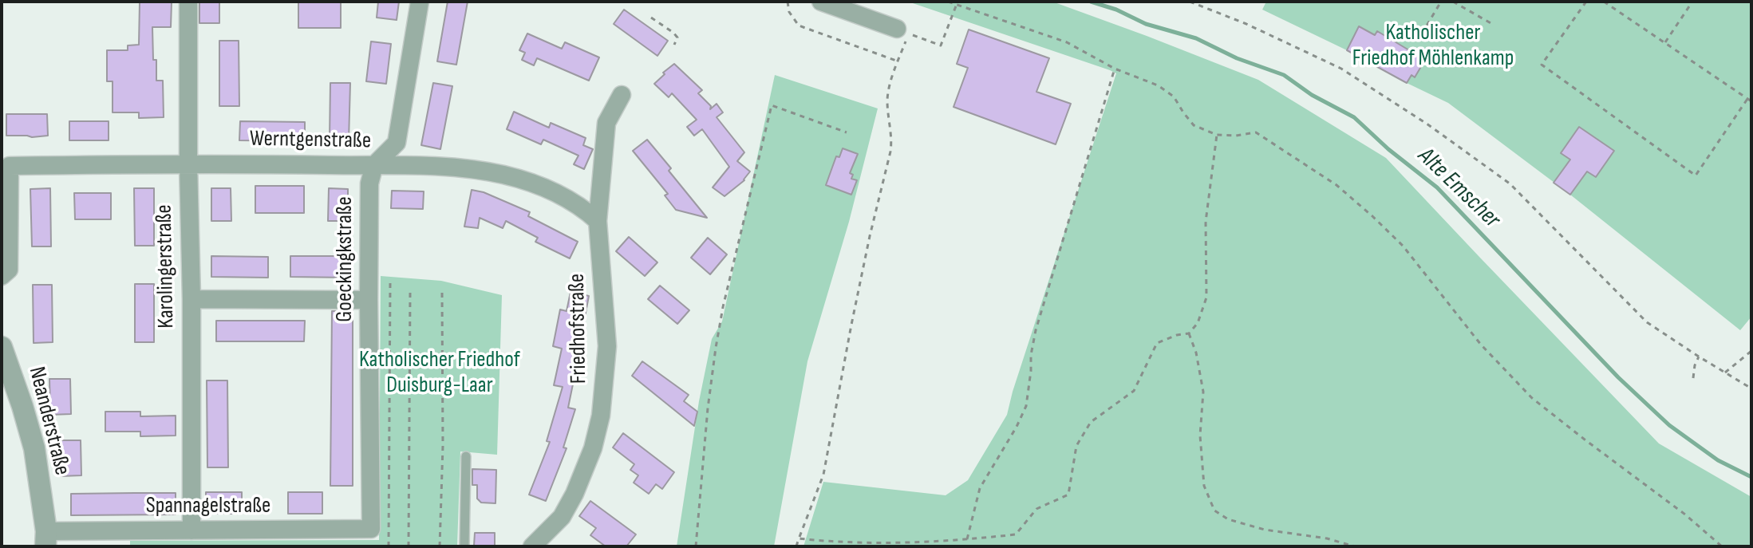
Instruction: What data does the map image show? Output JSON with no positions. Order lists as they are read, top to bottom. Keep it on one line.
{"streets":{"street":["Werntgenstraße","Goeckingkstraße","Karolingerstraße","Friedhofstraße","Neanderstraße","Spannagelstraße"]},"crossings":[["Werntgenstraße","Goeckingkstraße"],["Werntgenstraße","Karolingerstraße"],["Werntgenstraße","Friedhofstraße"],["Goeckingkstraße","Spannagelstraße"],["Karolingerstraße","Spannagelstraße"],["Neanderstraße","Spannagelstraße"]],"water":["Alte Emscher"],"parks":["Katholischer Friedhof Möhlenkamp","Katholischer Friedhof Duisburg-Laar"]}
